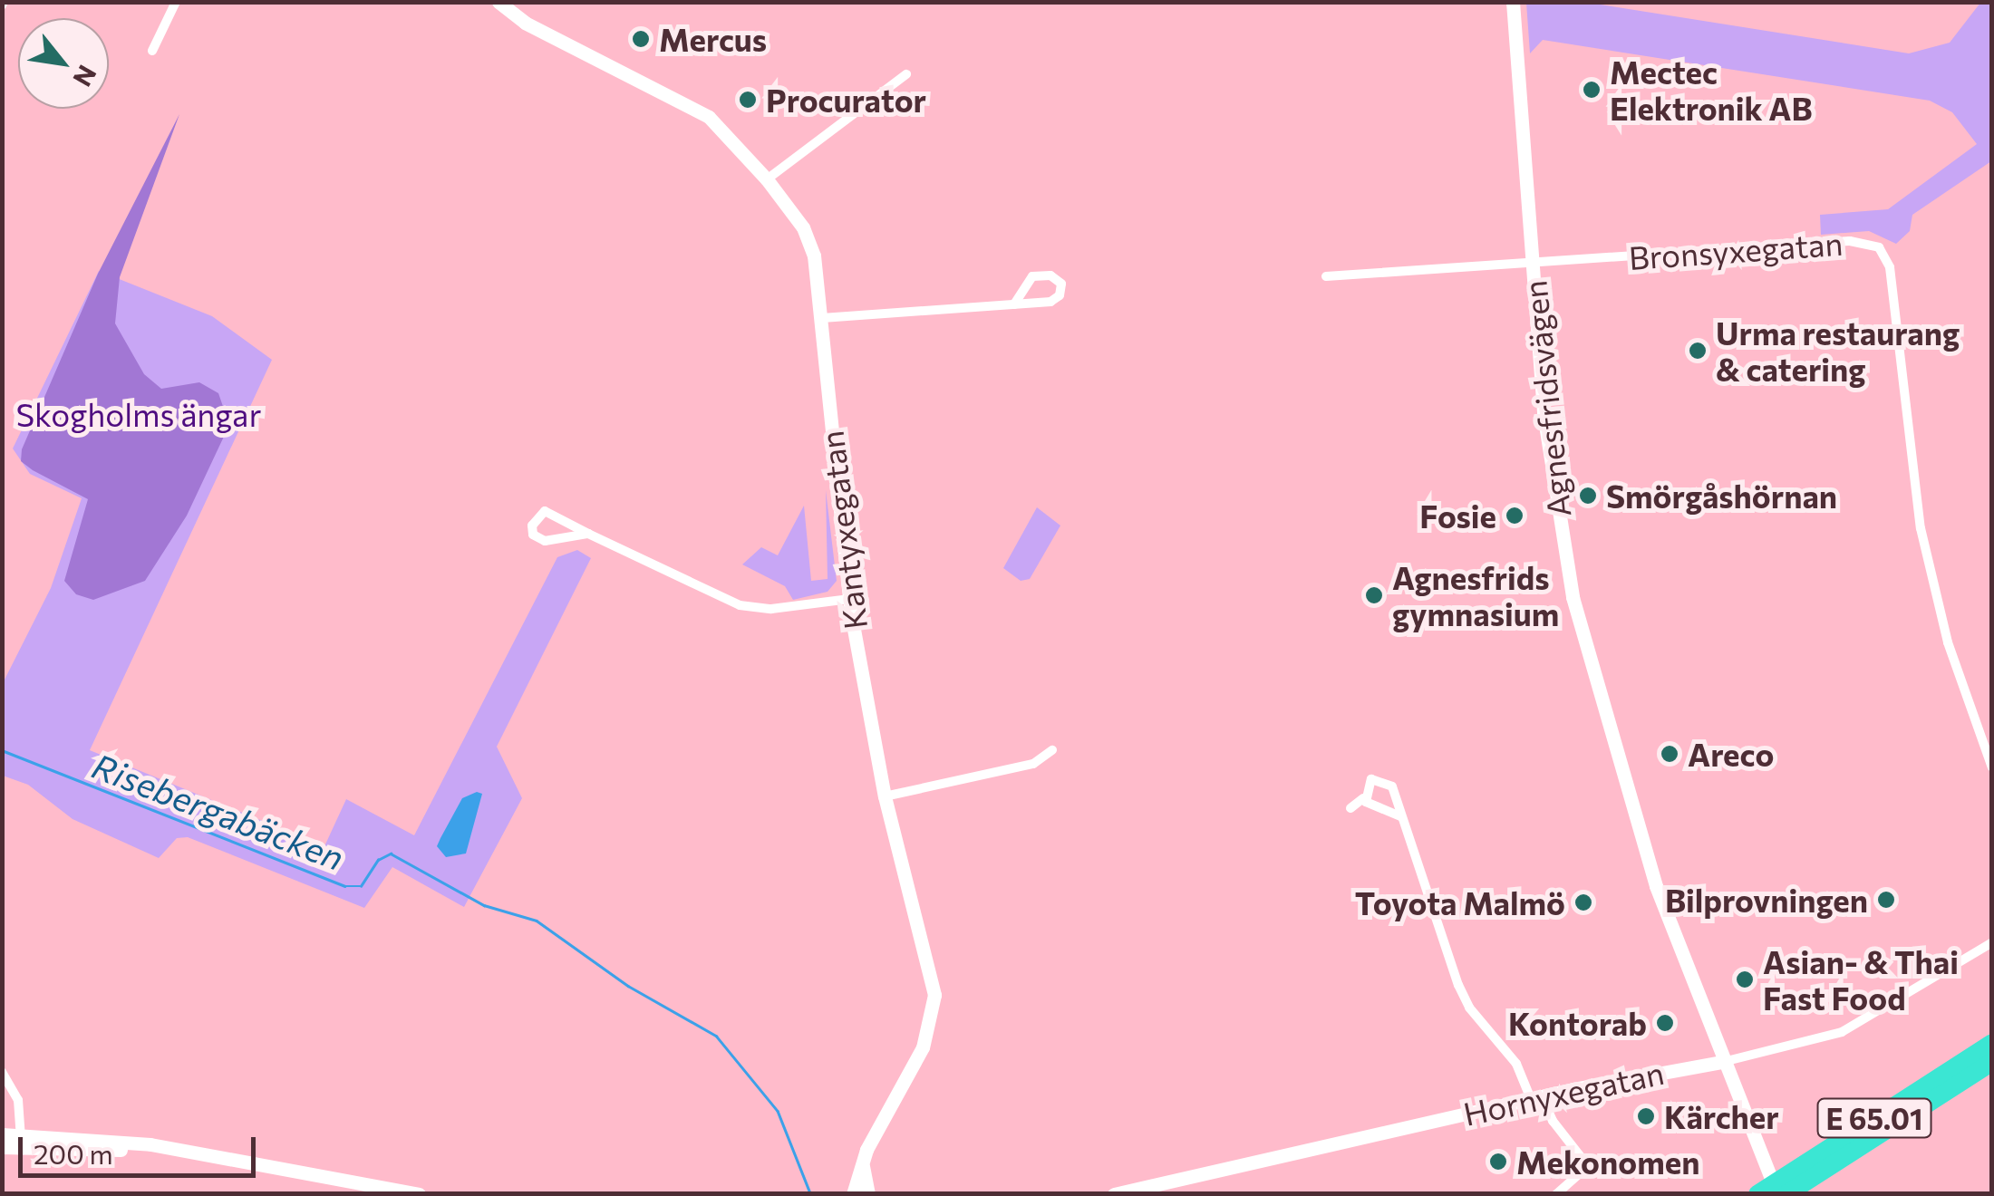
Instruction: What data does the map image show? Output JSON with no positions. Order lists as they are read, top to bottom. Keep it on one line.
{"streets":{"highway":["E 65.01"],"street":["Bronsyxegatan","Agnesfridsvägen","Kantyxegatan","Hornyxegatan"]},"crossings":[["Bronsyxegatan","Agnesfridsvägen"],["Agnesfridsvägen","Hornyxegatan"]],"water":["Risebergabäcken"],"parks":["Skogholms ängar"],"places":["Mercus","Mectec Elektronik AB","Procurator","Urma restaurang & catering","Smörgåshörnan","Fosie","Agnesfrids gymnasium","Areco","Bilprovningen","Toyota Malmö","Asian- & Thai Fast Food","Kontorab","Kärcher","Mekonomen"],"scale_bar":"200 m","north":"bottom right"}
